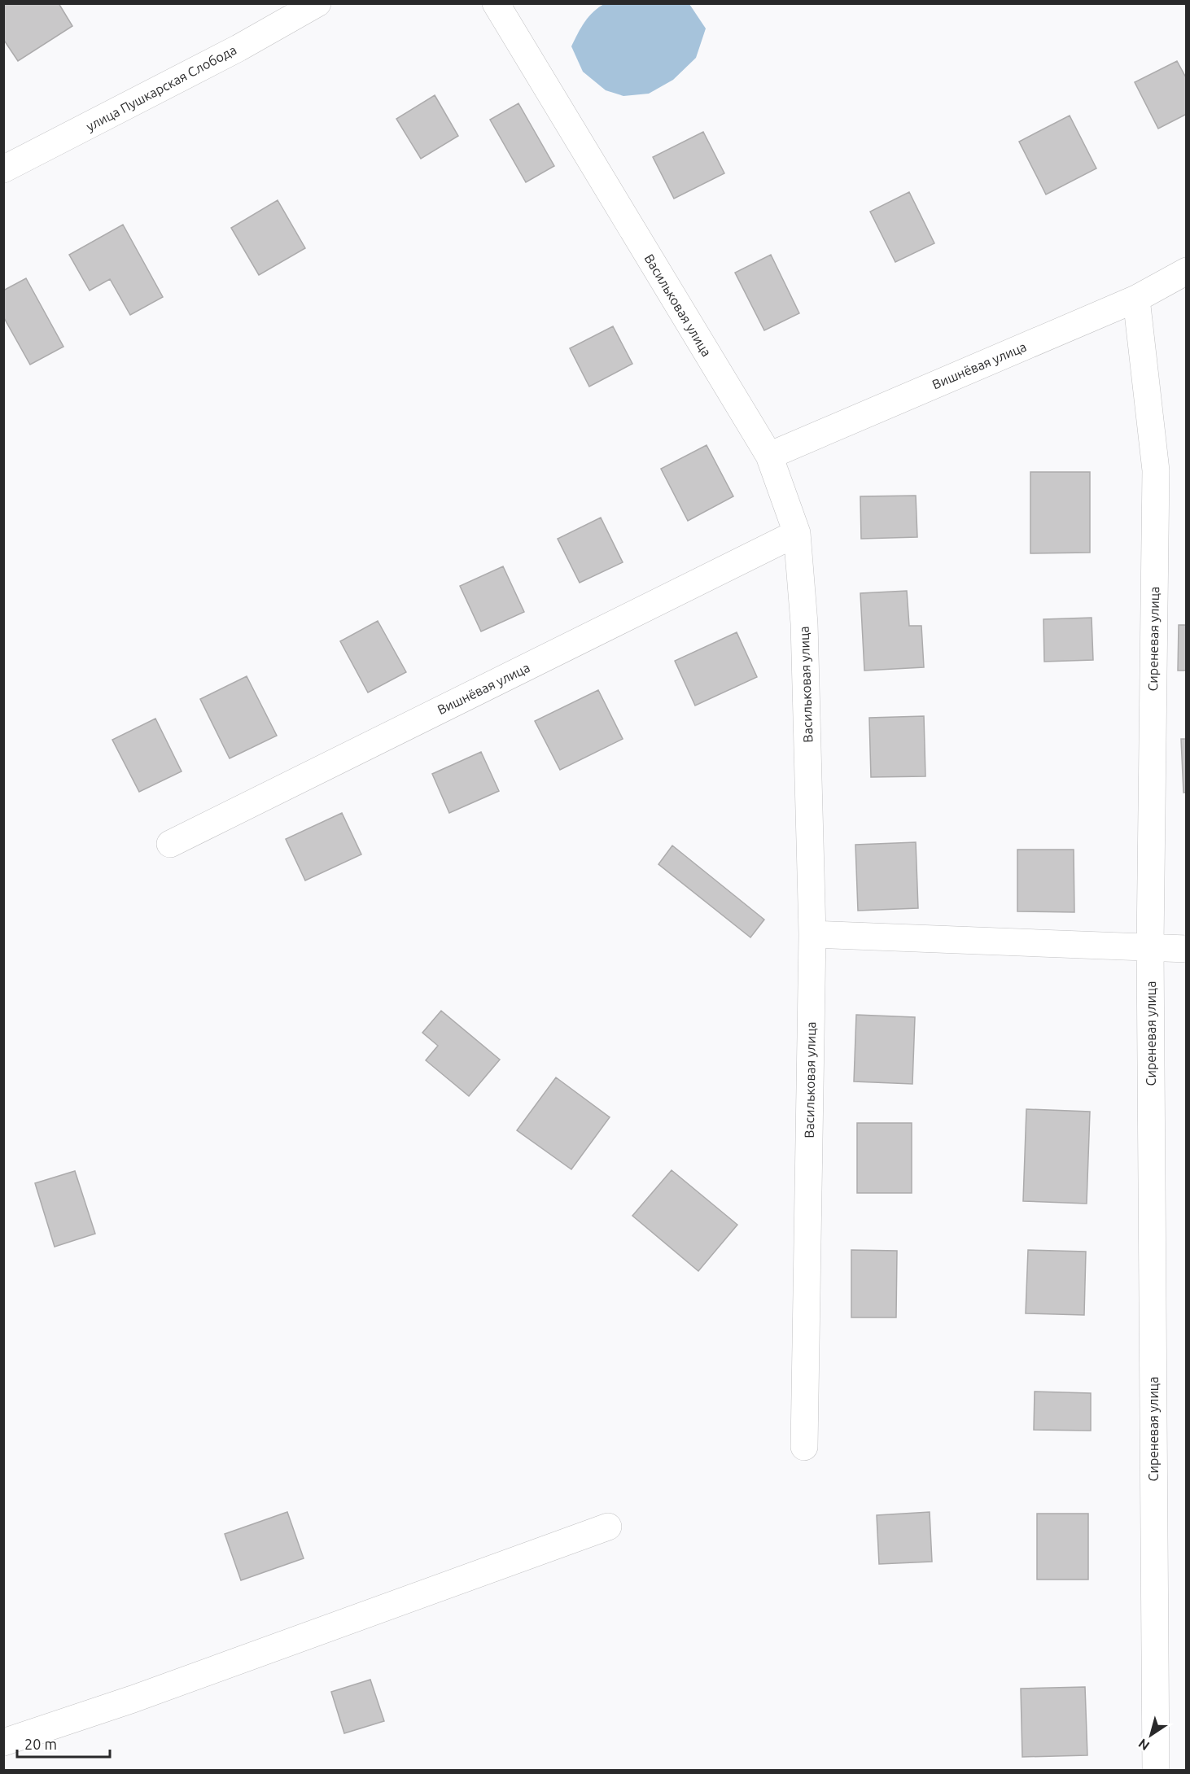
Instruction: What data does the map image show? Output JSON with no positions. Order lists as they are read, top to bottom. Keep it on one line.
{"streets":{"street":["улица Пушкарская Слобода","Васильковая улица","Вишнёвая улица","Сиреневая улица"]},"crossings":[["Васильковая улица","Вишнёвая улица"],["Вишнёвая улица","Сиреневая улица"]],"scale_bar":"20 m","north":"bottom left"}
